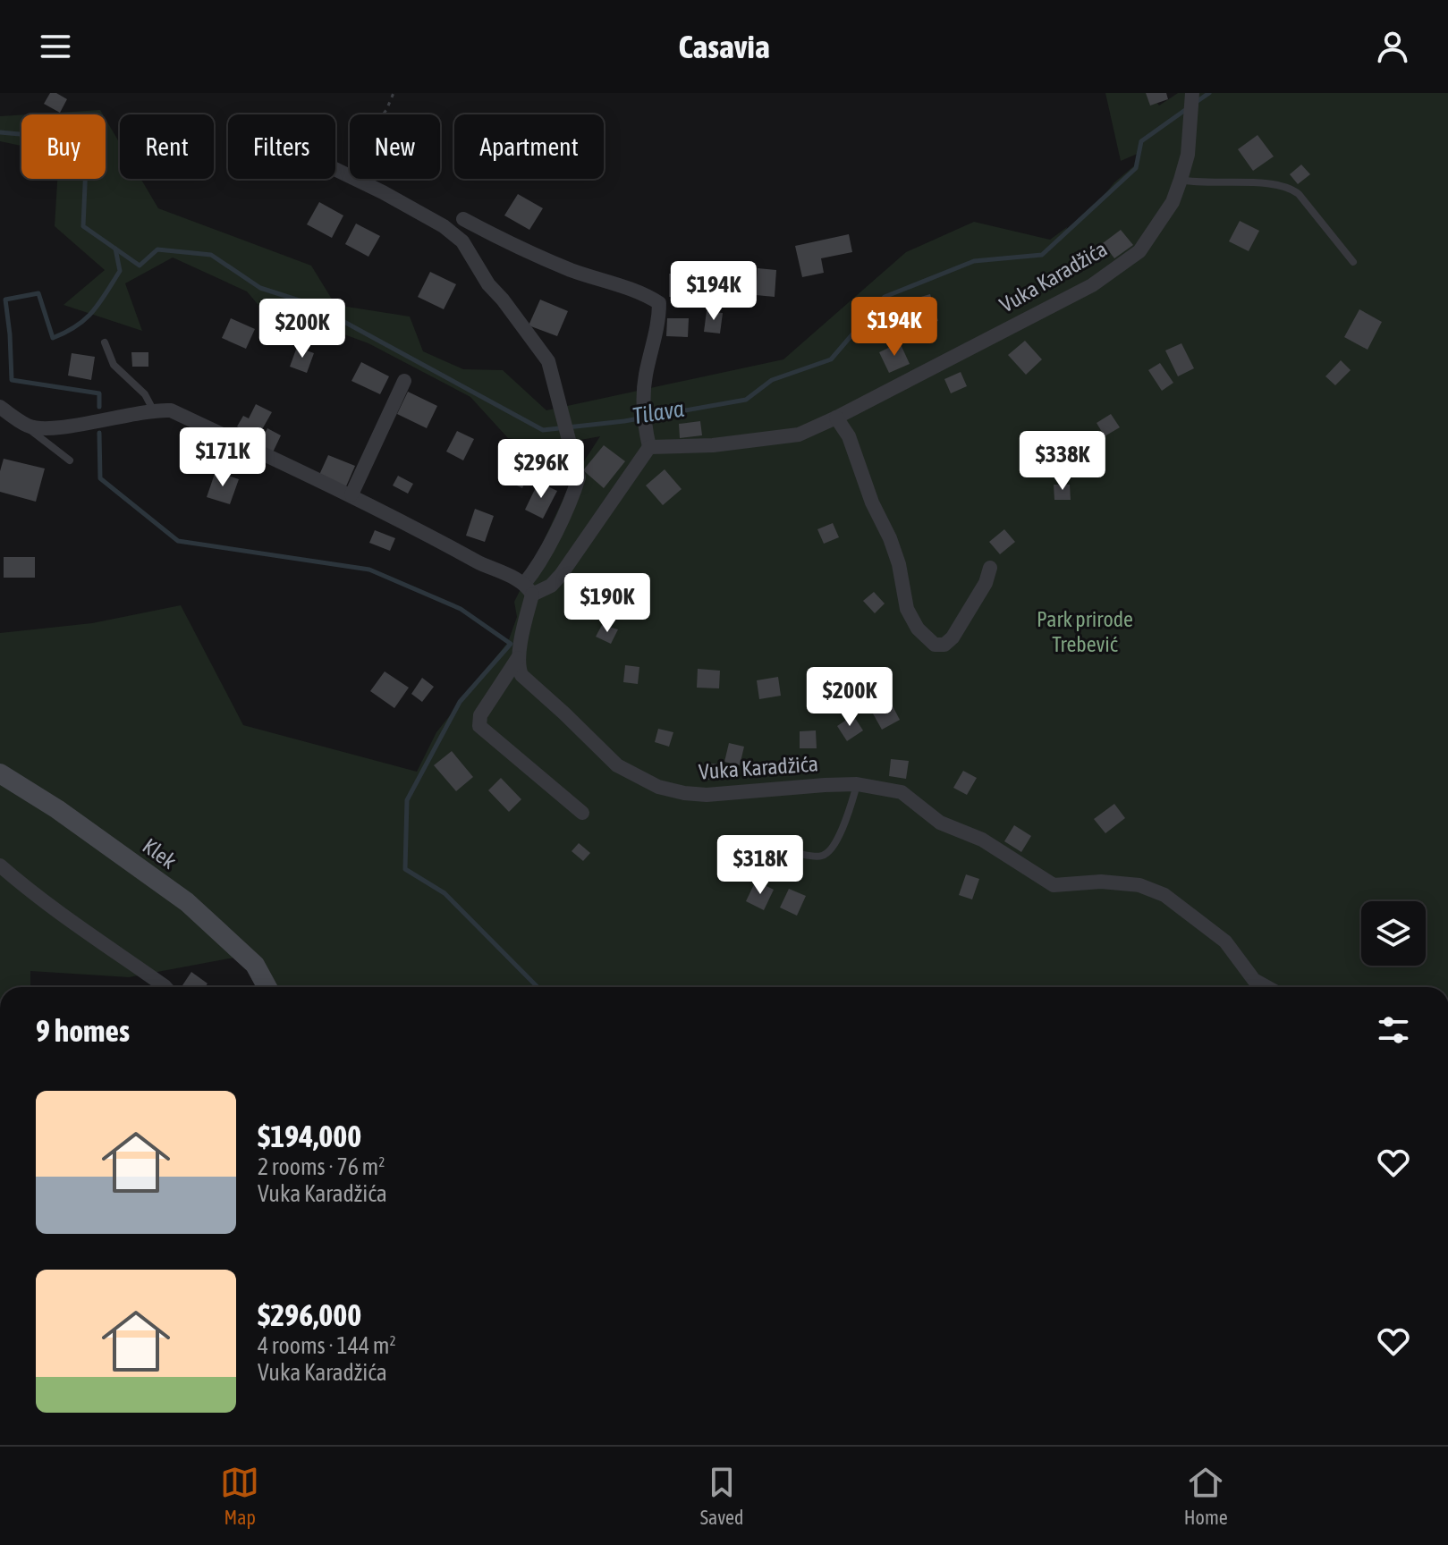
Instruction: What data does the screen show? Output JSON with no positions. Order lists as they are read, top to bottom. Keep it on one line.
{"streets":{"street":["Vuka Karadžića","Klek"]},"water":["Tilava"],"parks":["Park prirode Trebević"],"page":{"header":"Casavia","chip":["Buy","Rent","Filters","New","Apartment"],"price":["$194K","$194K","$200K","$171K","$338K","$296K","$190K","$200K","$318K"],"heading":"9 homes","list":[{"name":"$194,000","note":"2 rooms · 76 m² · Vuka Karadžića"},{"name":"$296,000","note":"4 rooms · 144 m² · Vuka Karadžića"}],"tabs":["Map","Saved","Home"]}}
